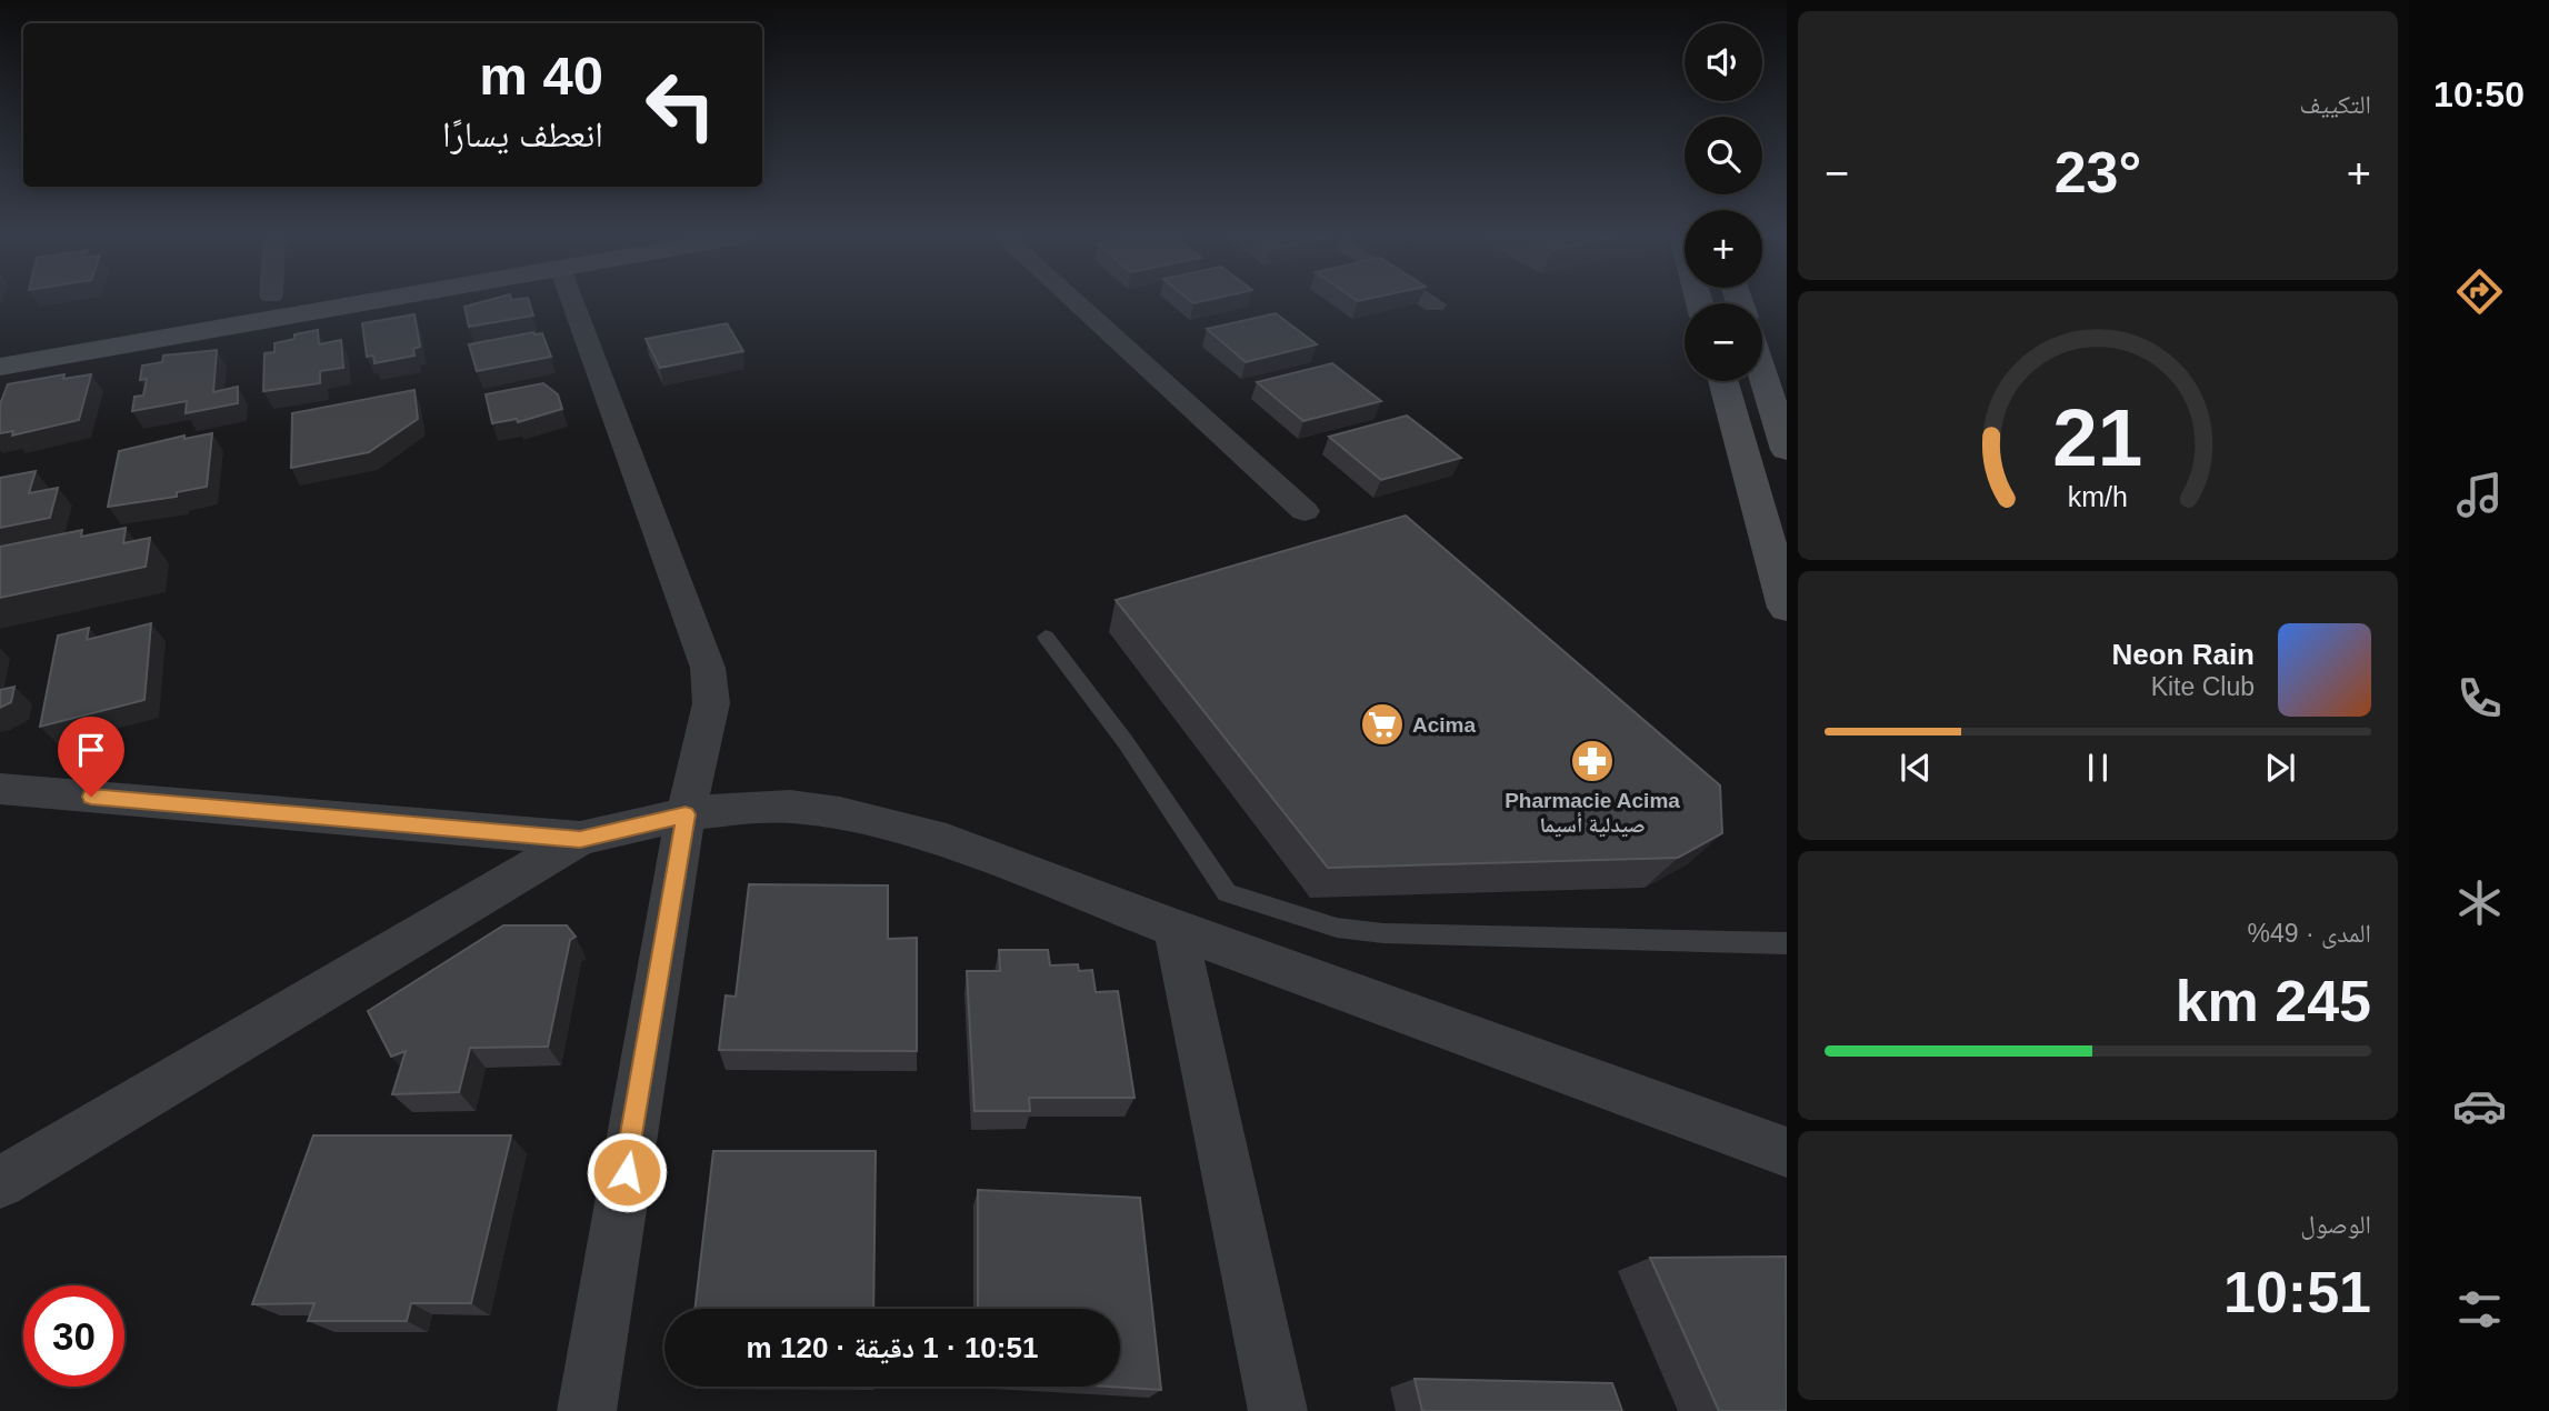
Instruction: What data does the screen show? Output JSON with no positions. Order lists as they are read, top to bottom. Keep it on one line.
{"places":{"supermarket":["Acima"],"pharmacy":["Pharmacie Acima صيدلية أسيما"]},"page":{"tabs":"10:50","tile":["التكييف",["المدى · 49%","245 km"],["الوصول","10:51"]],"map_buttons":["+","−"],"turn":["40 m","انعطف يسارًا"],"heat":["−","23°","+"],"song":["Neon Rain","Kite Club"],"limit":"30","trip":"10:51 · 1 دقيقة · 120 m","gauge":["21","km/h"]}}
